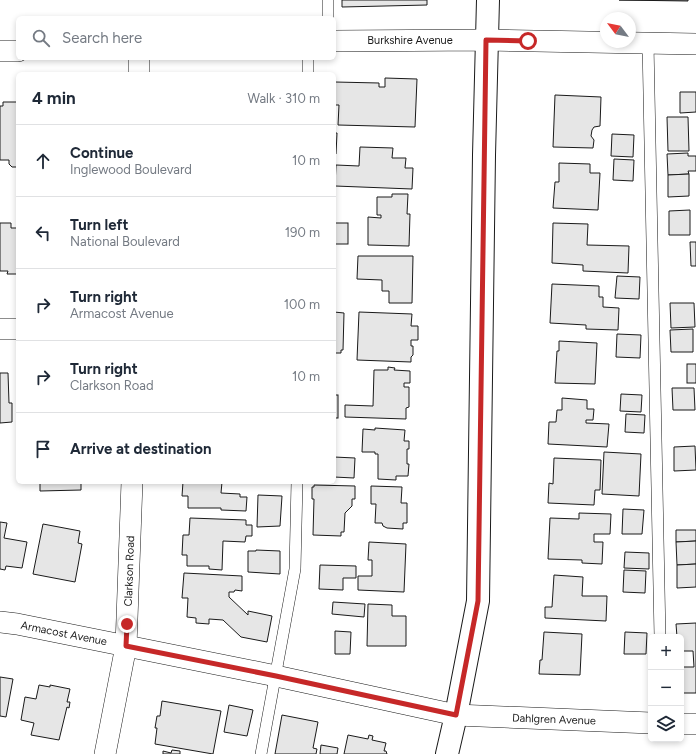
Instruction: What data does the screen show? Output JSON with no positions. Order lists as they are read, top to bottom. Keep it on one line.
{"streets":{"street":["Burkshire Avenue","Clarkson Road","Armacost Avenue","Dahlgren Avenue"]},"crossings":[["Clarkson Road","Armacost Avenue"],["Armacost Avenue","Dahlgren Avenue"]],"north":"top left","page":{"search":"Search here","heading":["4 min","Walk · 310 m"],"list":[["Continue","Inglewood Boulevard","10 m"],["Turn left","National Boulevard","190 m"],["Turn right","Armacost Avenue","100 m"],["Turn right","Clarkson Road","10 m"],"Arrive at destination"],"map_buttons":["+","−"]}}
